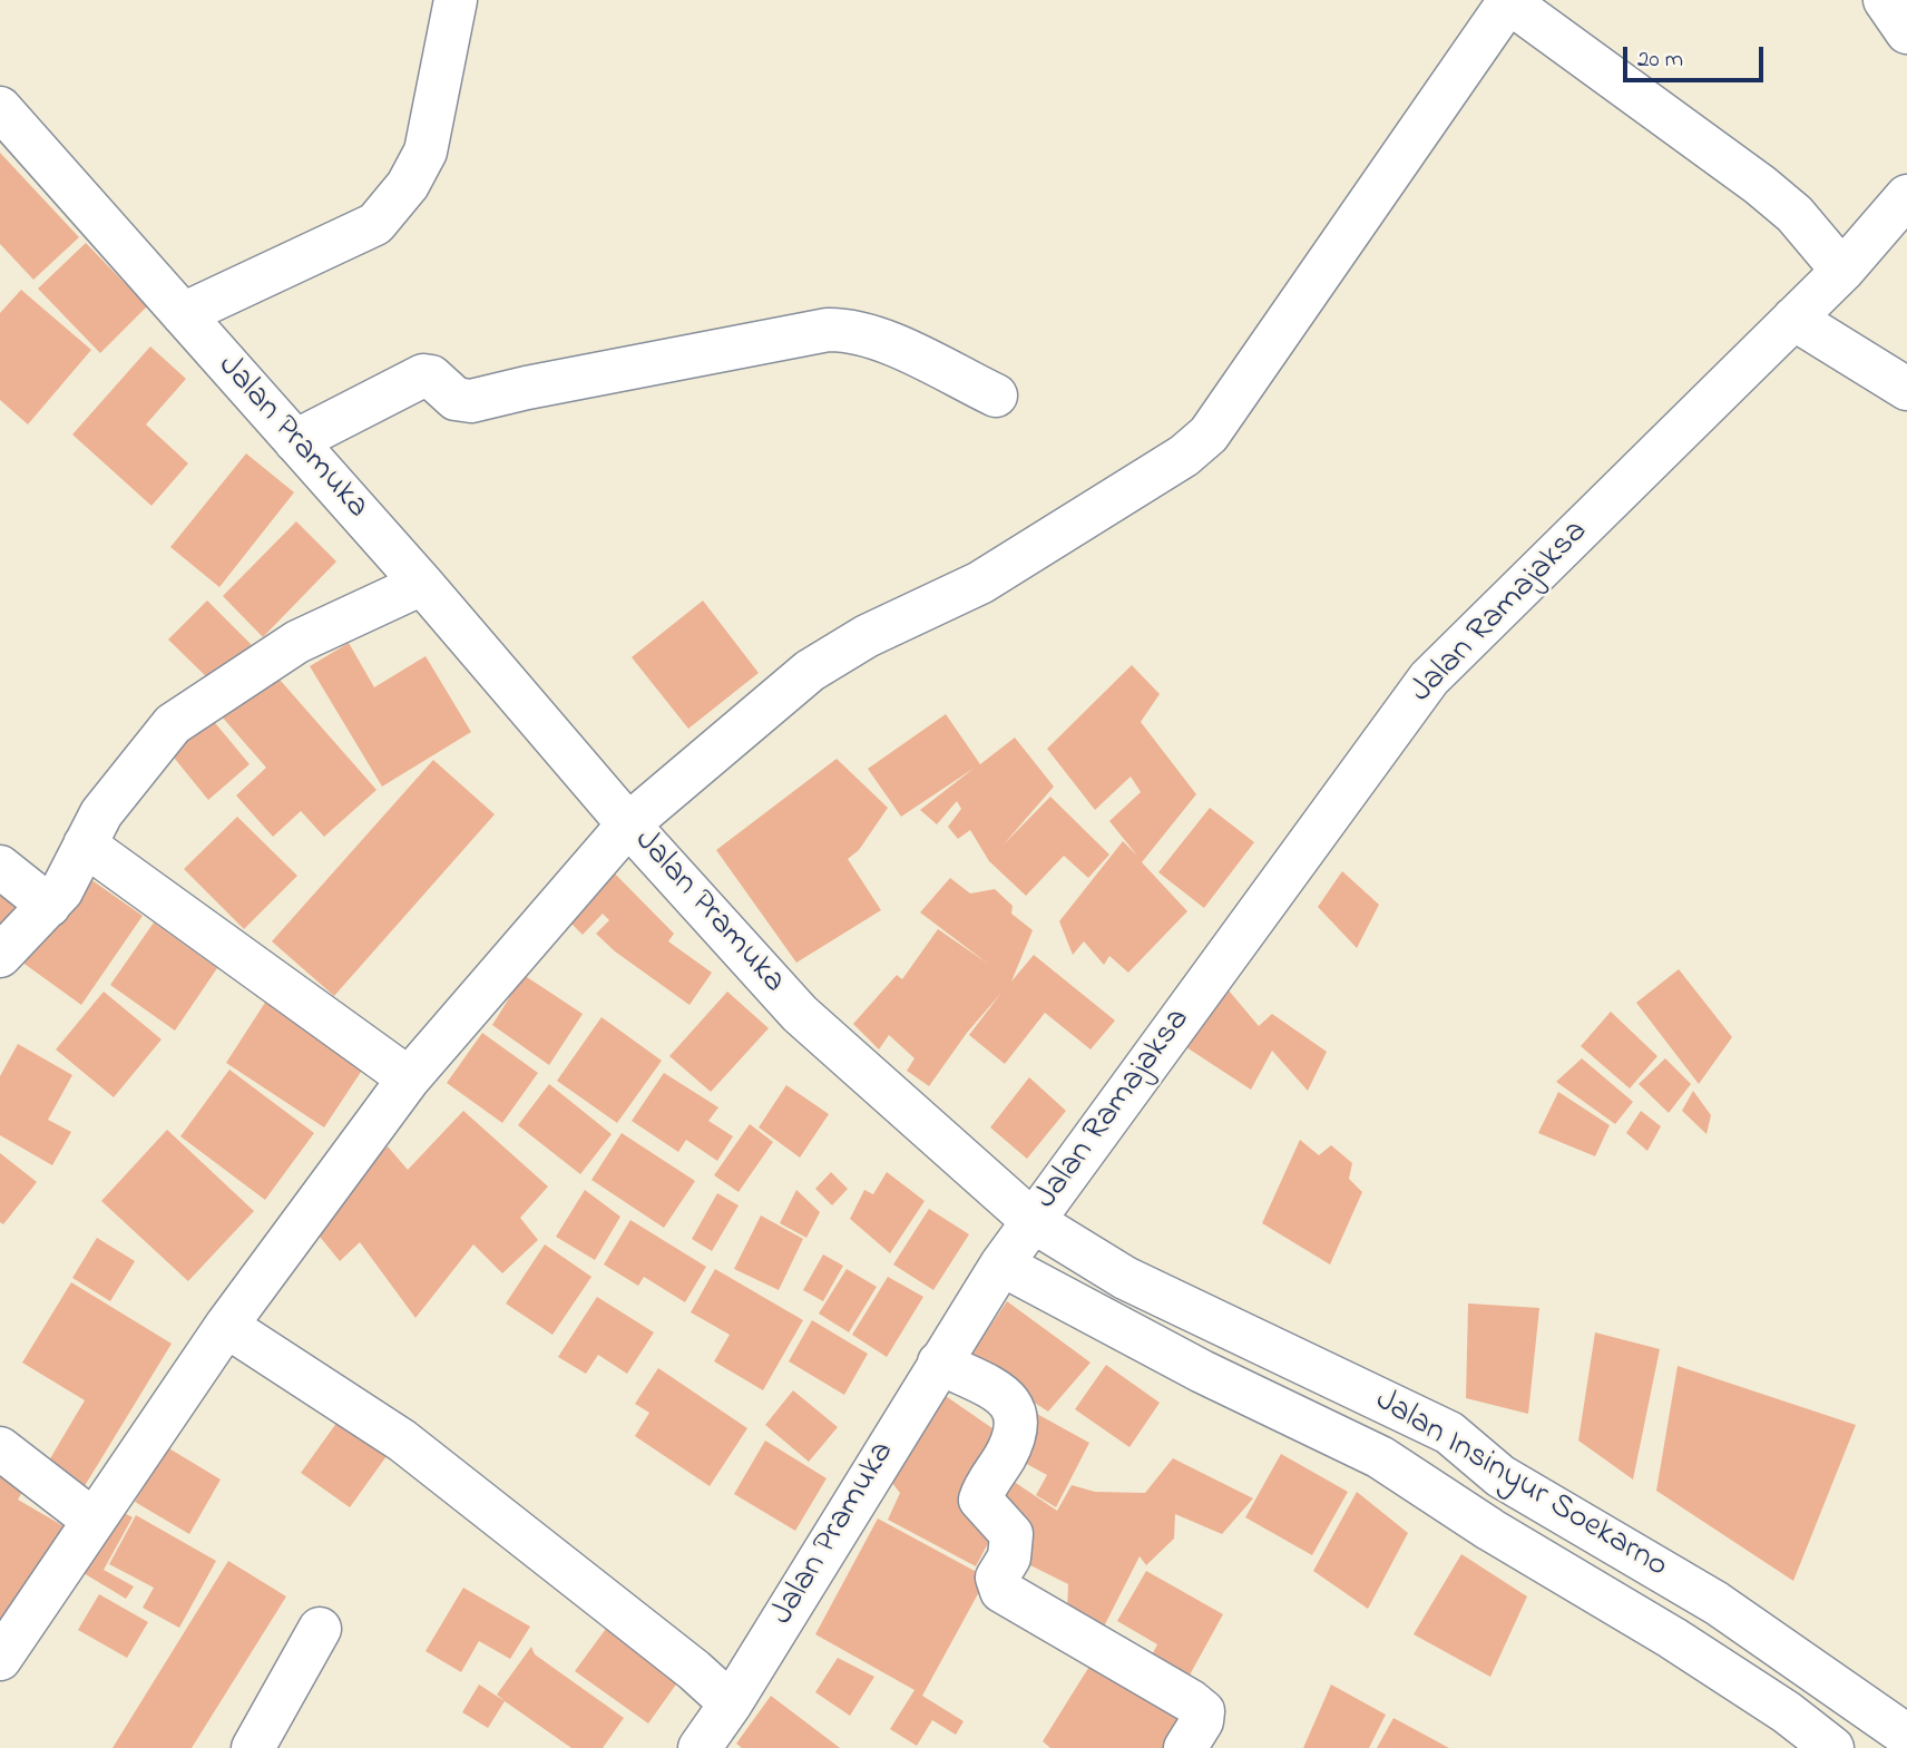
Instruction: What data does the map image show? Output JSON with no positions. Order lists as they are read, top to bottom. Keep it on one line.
{"streets":{"street":["Jalan Pramuka","Jalan Ramajaksa","Jalan Insinyur Soekarno"]},"crossings":[["Jalan Pramuka","Jalan Ramajaksa"],["Jalan Pramuka","Jalan Insinyur Soekarno"],["Jalan Ramajaksa","Jalan Insinyur Soekarno"]],"scale_bar":"20 m"}
